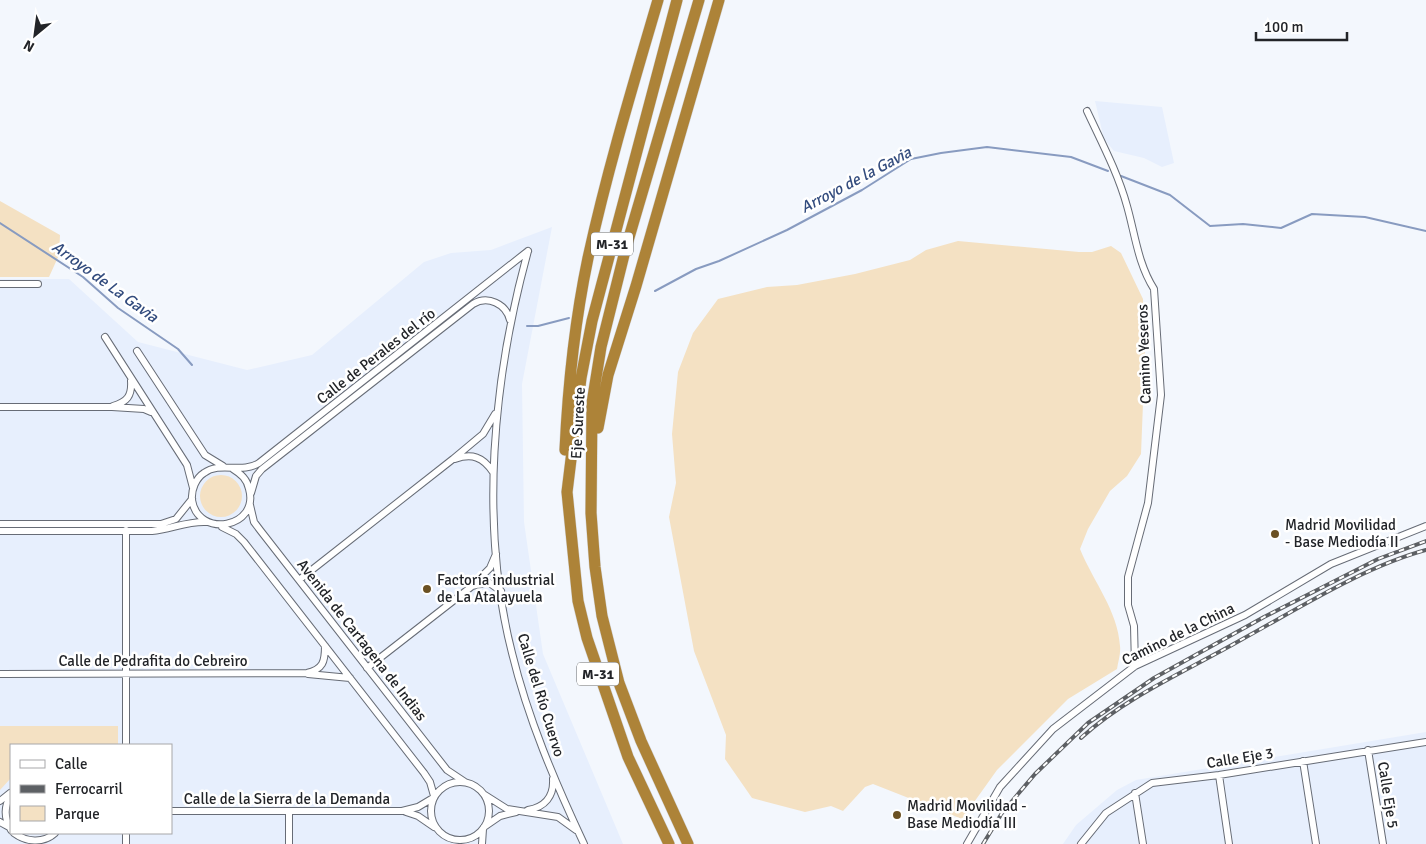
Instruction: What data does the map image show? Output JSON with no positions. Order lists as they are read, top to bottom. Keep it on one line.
{"streets":{"highway":["M-31","Eje Sureste"],"street":["Camino Yeseros","Calle de Perales del río","Camino de la China","Avenida de Cartagena de Indias","Calle de Pedrafita do Cebreiro","Calle del Río Cuervo","Calle Eje 3","Calle Eje 5","Calle de la Sierra de la Demanda"]},"crossings":[["Camino Yeseros","Camino de la China"],["Calle de Perales del río","Avenida de Cartagena de Indias"],["Calle de Perales del río","Calle del Río Cuervo"],["Avenida de Cartagena de Indias","Calle de la Sierra de la Demanda"],["Calle Eje 3","Calle Eje 5"]],"water":["Arroyo de la Gavia","Arroyo de La Gavia"],"places":["Madrid Movilidad - Base Mediodía II","Factoría industrial de La Atalayuela","Madrid Movilidad - Base Mediodía III"],"legend":["Calle","Ferrocarril","Parque"],"scale_bar":"100 m","north":"bottom left"}
